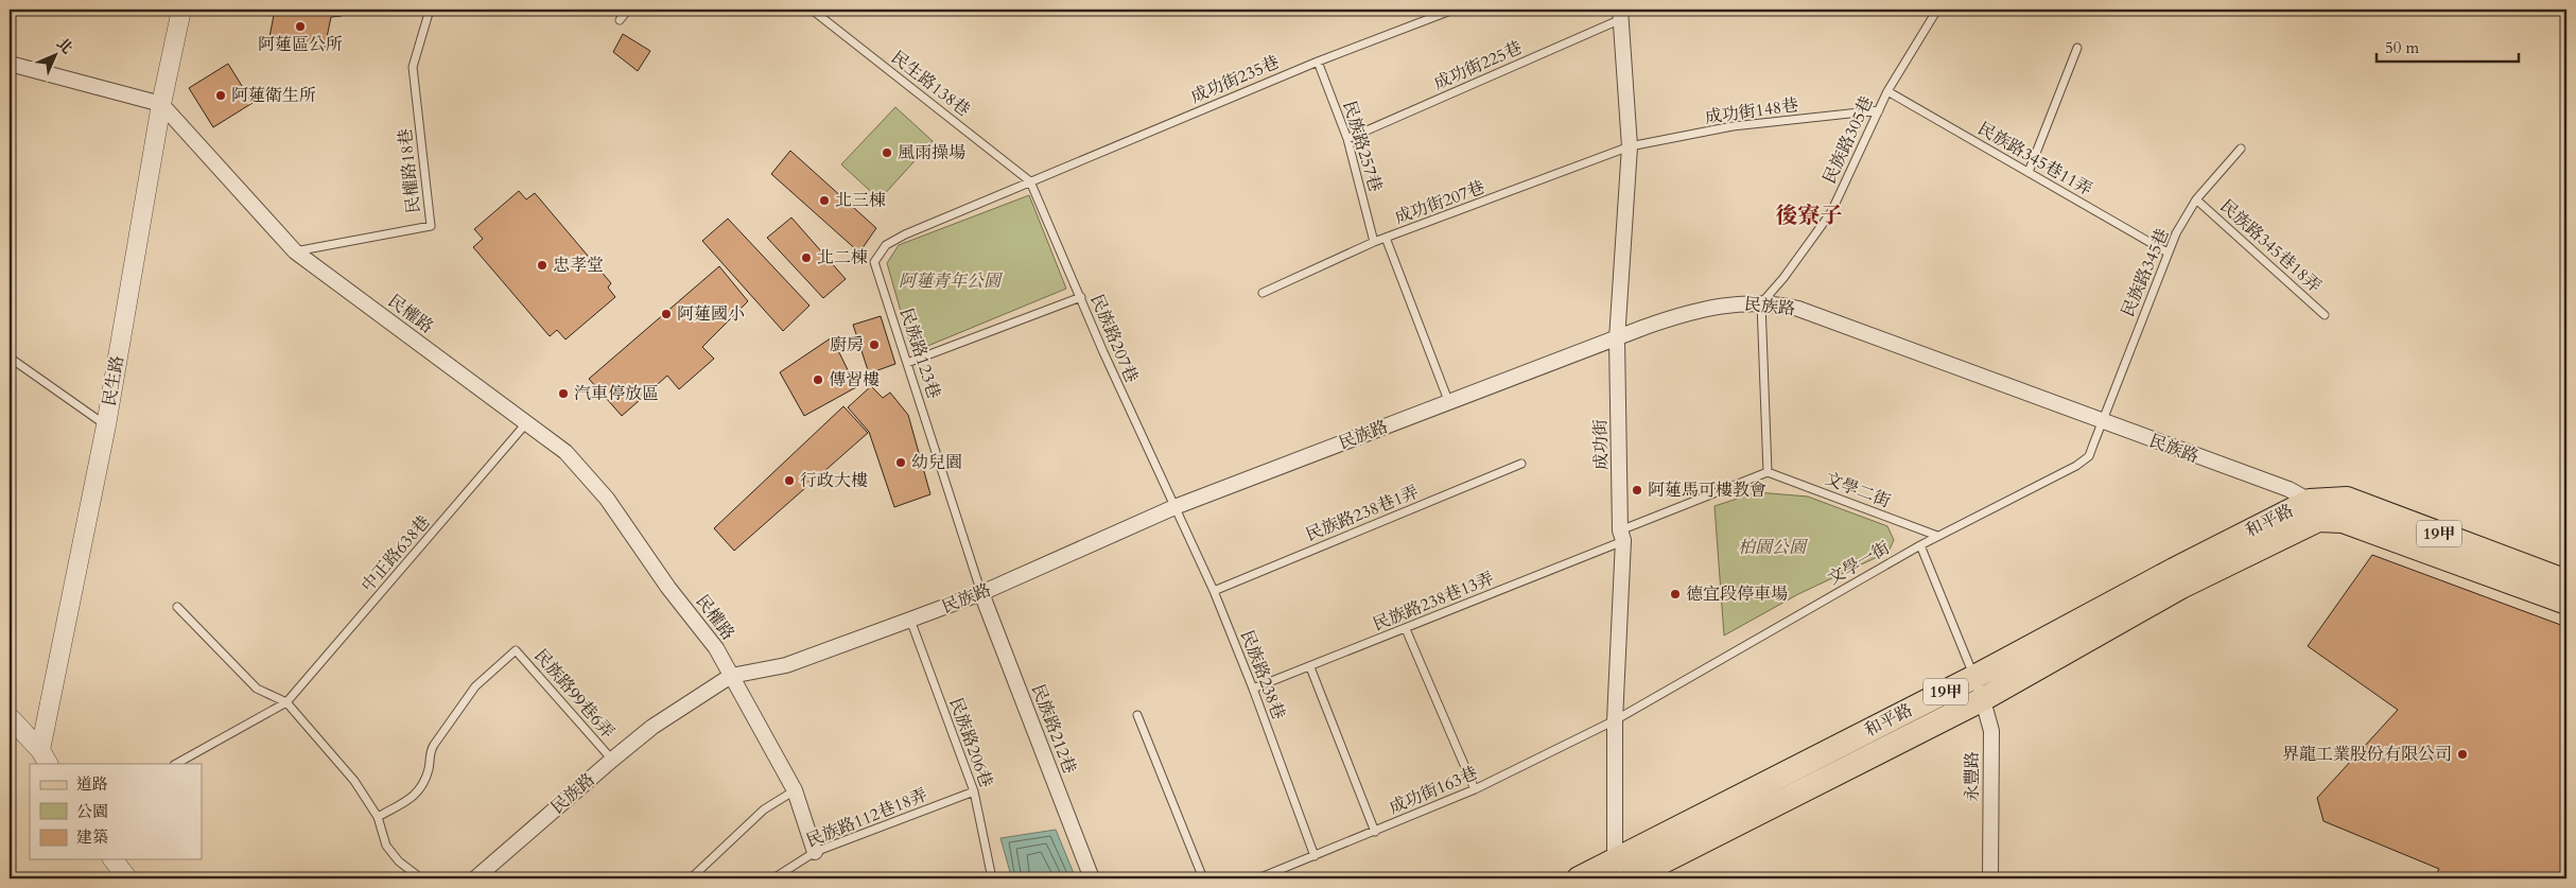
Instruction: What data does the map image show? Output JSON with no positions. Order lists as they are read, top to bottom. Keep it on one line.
{"streets":{"main road":["民族路","和平路","19甲"],"street":["民權路","民生路","成功街","民族路212巷","永豐路"],"lane":["成功街225巷","成功街235巷","民生路138巷","成功街148巷","民族路305巷","民族路257巷","民族路345巷11弄","民權路18巷","成功街207巷","民族路345巷18弄","民族路345巷","民族路207巷","民族路123巷","文學二街","民族路238巷1弄","中正路638巷","文學一街","民族路238巷13弄","民族路238巷","民族路99巷6弄","民族路206巷","成功街163巷","民族路112巷18弄"]},"crossings":[["成功街225巷","民族路257巷"],["成功街225巷","成功街"],["成功街235巷","民生路138巷"],["成功街235巷","民族路257巷"],["成功街235巷","民族路207巷"],["成功街235巷","民族路123巷"],["民生路138巷","民族路207巷"],["民生路138巷","民族路123巷"],["成功街148巷","民族路305巷"],["成功街148巷","成功街207巷"],["成功街148巷","成功街"],["民族路305巷","民族路345巷11弄"],["民族路305巷","民族路"],["民族路257巷","成功街207巷"],["民族路345巷11弄","民族路345巷"],["民權路18巷","民權路"],["成功街207巷","成功街"],["民族路345巷18弄","民族路345巷"],["民族路345巷","民族路"],["民族路345巷","文學一街"],["民族路","民權路"],["民族路","民族路207巷"],["民族路","民族路123巷"],["民族路","成功街"],["民族路","和平路"],["民族路","文學一街"],["民族路","民族路238巷"],["民族路","民族路99巷6弄"],["民族路","民族路212巷"],["民族路","民族路206巷"],["民權路","民生路"],["民權路","中正路638巷"],["民權路","民族路112巷18弄"],["民族路207巷","民族路123巷"],["民族路207巷","民族路238巷"],["民族路123巷","民族路212巷"],["成功街","和平路"],["成功街","文學一街"],["成功街","民族路238巷13弄"],["成功街","成功街163巷"],["文學二街","文學一街"],["民族路238巷1弄","民族路238巷"],["和平路","永豐路"],["文學一街","成功街163巷"],["民族路238巷13弄","民族路238巷"],["民族路238巷","成功街163巷"],["民族路206巷","民族路112巷18弄"]],"districts":["後寮子"],"parks":["阿蓮青年公園","柏園公園"],"places":["阿蓮區公所","阿蓮衛生所","風雨操場","北三棟","北二棟","忠孝堂","阿蓮國小","廚房","傳習樓","汽車停放區","幼兒園","行政大樓","阿蓮馬可樓教會","德宜段停車場","界龍工業股份有限公司"],"legend":["道路","公園","建築"],"scale_bar":"50 m","north":"top right"}
